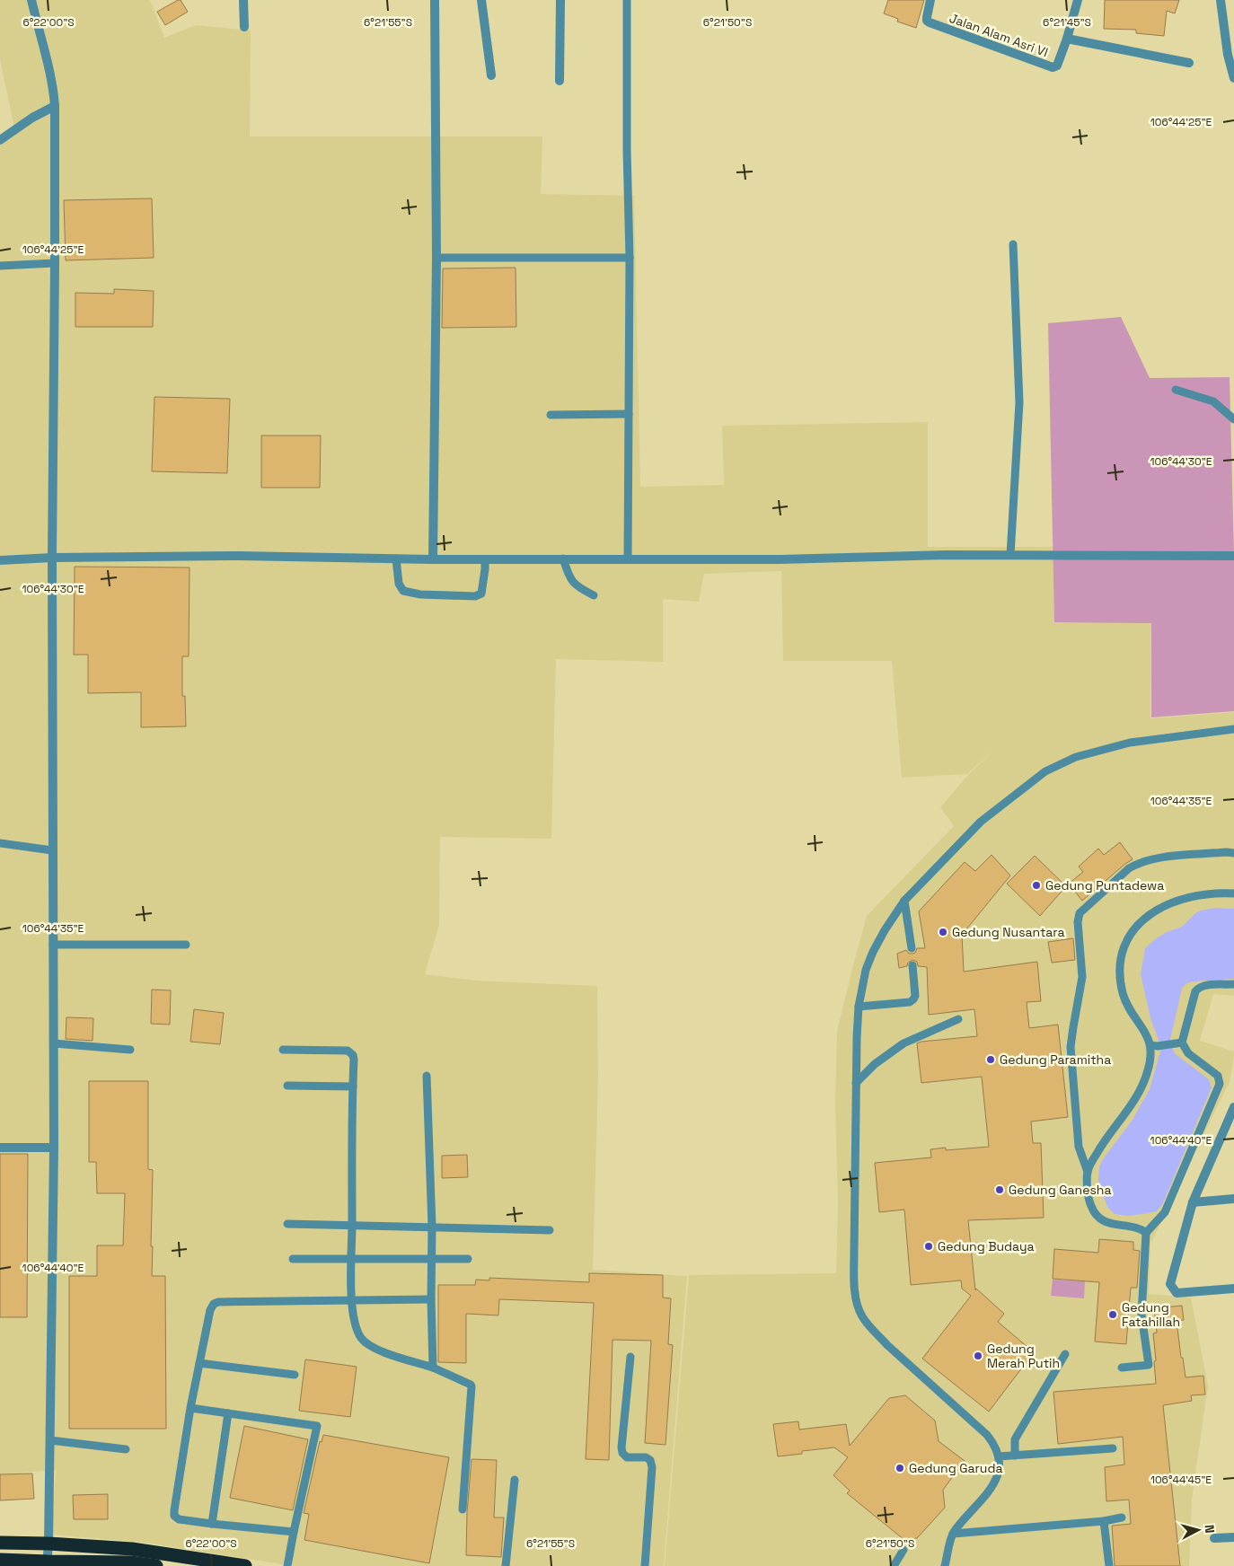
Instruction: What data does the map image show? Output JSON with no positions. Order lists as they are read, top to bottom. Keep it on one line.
{"streets":{"street":["Jalan Alam Asri VI"]},"places":["Gedung Puntadewa","Gedung Nusantara","Gedung Paramitha","Gedung Ganesha","Gedung Budaya","Gedung Fatahillah","Gedung Merah Putih","Gedung Garuda"],"north":"right","coordinates":["6°22'00\"S","6°21'55\"S","6°21'50\"S","6°21'45\"S","106°44'25\"E","106°44'30\"E","106°44'35\"E","106°44'40\"E","106°44'45\"E"]}
